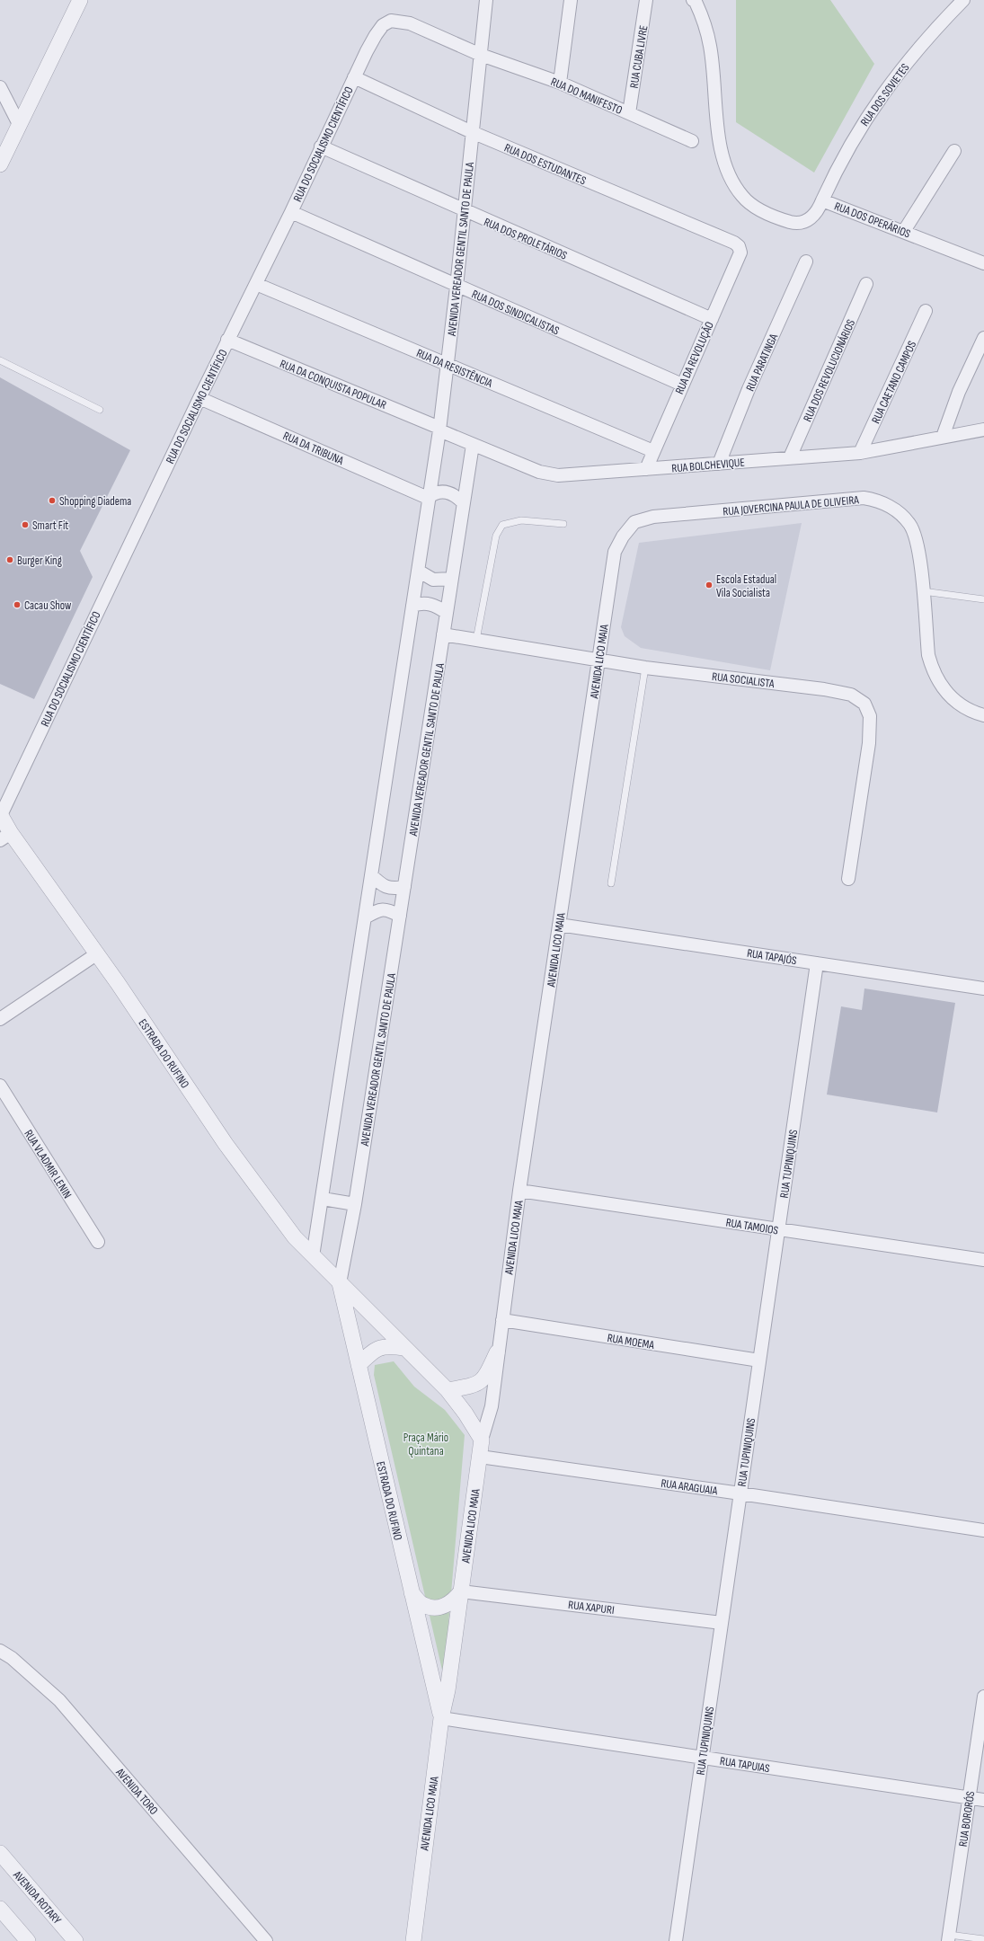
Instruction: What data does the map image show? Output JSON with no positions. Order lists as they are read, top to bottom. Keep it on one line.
{"streets":{"street":["RUA CUBA LIVRE","RUA DOS SOVIETES","RUA DO MANIFESTO","RUA DO SOCIALISMO CIENTÍFICO","RUA DOS ESTUDANTES","RUA DOS OPERÁRIOS","RUA DOS PROLETÁRIOS","AVENIDA VEREADOR GENTIL SANTO DE PAULA","RUA DOS SINDICALISTAS","RUA DA REVOLUÇÃO","RUA PARATINGA","RUA DA RESISTÊNCIA","RUA DOS REVOLUCIONÁRIOS","RUA CAETANO CAMPOS","RUA DA CONQUISTA POPULAR","RUA DA TRIBUNA","RUA BOLCHEVIQUE","RUA JOVERCINA PAULA DE OLIVEIRA","AVENIDA LICO MAIA","RUA SOCIALISTA","RUA TAPAJÓS","ESTRADA DO RUFINO","RUA VLADMIR LENIN","RUA TUPINIQUINS","RUA TAMOIOS","RUA MOEMA","RUA ARAGUAIA","RUA XAPURI","RUA TAPUIAS","AVENIDA TORO","RUA BORORÓS","AVENIDA ROTARY"]},"crossings":[["RUA CUBA LIVRE","RUA DO MANIFESTO"],["RUA DOS SOVIETES","RUA DOS OPERÁRIOS"],["RUA DO MANIFESTO","RUA DO SOCIALISMO CIENTÍFICO"],["RUA DO MANIFESTO","AVENIDA VEREADOR GENTIL SANTO DE PAULA"],["RUA DO SOCIALISMO CIENTÍFICO","RUA DOS ESTUDANTES"],["RUA DO SOCIALISMO CIENTÍFICO","RUA DOS PROLETÁRIOS"],["RUA DO SOCIALISMO CIENTÍFICO","AVENIDA VEREADOR GENTIL SANTO DE PAULA"],["RUA DO SOCIALISMO CIENTÍFICO","RUA DOS SINDICALISTAS"],["RUA DO SOCIALISMO CIENTÍFICO","RUA DA RESISTÊNCIA"],["RUA DO SOCIALISMO CIENTÍFICO","RUA DA CONQUISTA POPULAR"],["RUA DO SOCIALISMO CIENTÍFICO","RUA DA TRIBUNA"],["RUA DO SOCIALISMO CIENTÍFICO","ESTRADA DO RUFINO"],["RUA DOS ESTUDANTES","AVENIDA VEREADOR GENTIL SANTO DE PAULA"],["RUA DOS ESTUDANTES","RUA DA REVOLUÇÃO"],["RUA DOS PROLETÁRIOS","AVENIDA VEREADOR GENTIL SANTO DE PAULA"],["RUA DOS PROLETÁRIOS","RUA DA REVOLUÇÃO"],["AVENIDA VEREADOR GENTIL SANTO DE PAULA","RUA DOS SINDICALISTAS"],["AVENIDA VEREADOR GENTIL SANTO DE PAULA","RUA DA RESISTÊNCIA"],["AVENIDA VEREADOR GENTIL SANTO DE PAULA","RUA DA CONQUISTA POPULAR"],["AVENIDA VEREADOR GENTIL SANTO DE PAULA","RUA DA TRIBUNA"],["AVENIDA VEREADOR GENTIL SANTO DE PAULA","RUA BOLCHEVIQUE"],["AVENIDA VEREADOR GENTIL SANTO DE PAULA","RUA SOCIALISTA"],["AVENIDA VEREADOR GENTIL SANTO DE PAULA","ESTRADA DO RUFINO"],["RUA DOS SINDICALISTAS","RUA DA REVOLUÇÃO"],["RUA DA REVOLUÇÃO","RUA DA RESISTÊNCIA"],["RUA DA REVOLUÇÃO","RUA BOLCHEVIQUE"],["RUA PARATINGA","RUA BOLCHEVIQUE"],["RUA DOS REVOLUCIONÁRIOS","RUA BOLCHEVIQUE"],["RUA CAETANO CAMPOS","RUA BOLCHEVIQUE"],["RUA DA CONQUISTA POPULAR","RUA BOLCHEVIQUE"],["RUA JOVERCINA PAULA DE OLIVEIRA","AVENIDA LICO MAIA"],["AVENIDA LICO MAIA","RUA SOCIALISTA"],["AVENIDA LICO MAIA","RUA TAPAJÓS"],["AVENIDA LICO MAIA","ESTRADA DO RUFINO"],["AVENIDA LICO MAIA","RUA TAMOIOS"],["AVENIDA LICO MAIA","RUA MOEMA"],["AVENIDA LICO MAIA","RUA ARAGUAIA"],["AVENIDA LICO MAIA","RUA XAPURI"],["AVENIDA LICO MAIA","RUA TAPUIAS"],["RUA TAPAJÓS","RUA TUPINIQUINS"],["ESTRADA DO RUFINO","RUA TAPUIAS"],["RUA TUPINIQUINS","RUA TAMOIOS"],["RUA TUPINIQUINS","RUA MOEMA"],["RUA TUPINIQUINS","RUA ARAGUAIA"],["RUA TUPINIQUINS","RUA XAPURI"],["RUA TUPINIQUINS","RUA TAPUIAS"],["RUA TAPUIAS","RUA BORORÓS"]],"parks":["Praça Mário Quintana"],"places":["Shopping Diadema","Smart Fit","Burger King","Escola Estadual Vila Socialista","Cacau Show"]}
